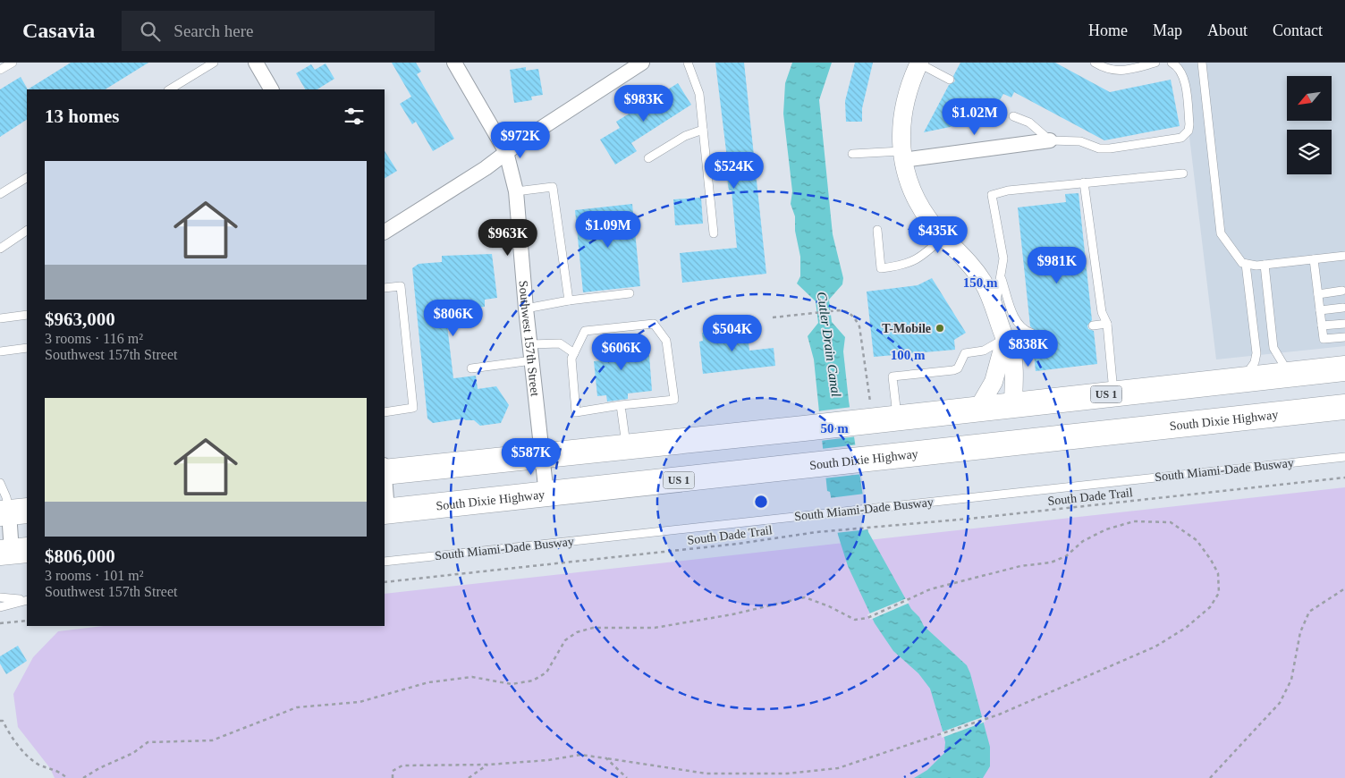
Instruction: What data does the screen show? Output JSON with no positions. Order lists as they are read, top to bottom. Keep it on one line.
{"streets":{"highway":["US 1","South Dixie Highway"],"street":["Southwest 157th Street"],"lane":["South Miami-Dade Busway"],"path":["South Dade Trail"]},"crossings":[["Southwest 157th Street","US 1"],["Southwest 157th Street","South Dixie Highway"]],"water":["Cutler Drain Canal"],"places":["T-Mobile"],"north":"bottom left","page":{"header":"Casavia","search":"Search here","nav":["Home","Map","About","Contact"],"price":["$983K","$1.02M","$972K","$524K","$1.09M","$435K","$963K","$981K","$806K","$504K","$838K","$606K","$587K"],"heading":"13 homes","list":[{"name":"$963,000","note":"3 rooms · 116 m² · Southwest 157th Street"},{"name":"$806,000","note":"3 rooms · 101 m² · Southwest 157th Street"}]},"rings":["150 m","100 m","50 m"]}
